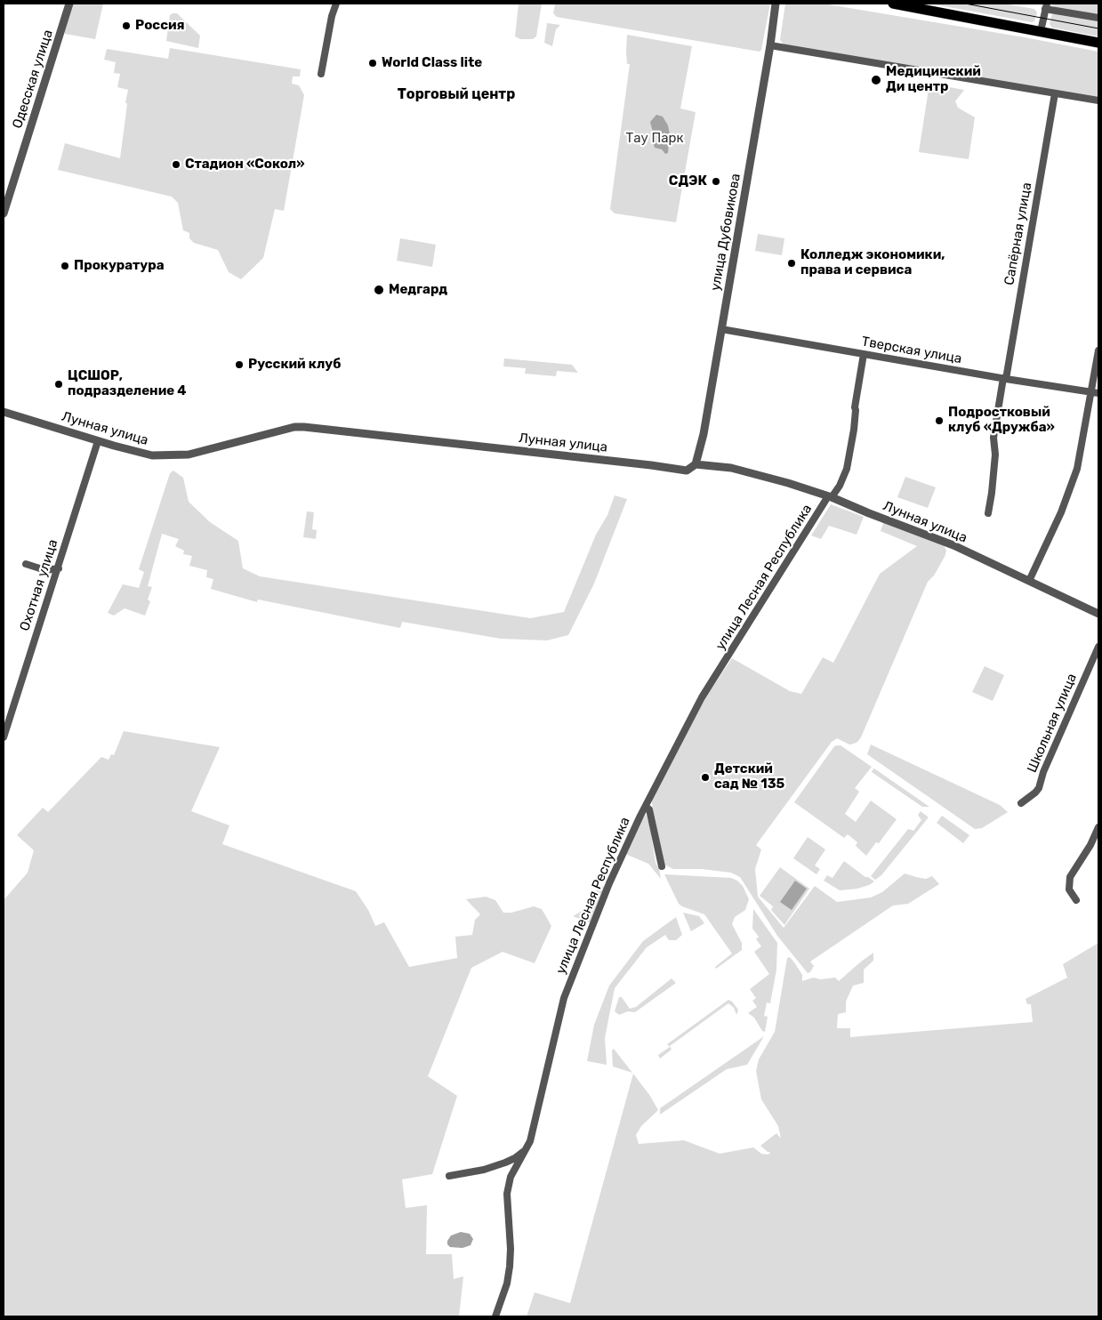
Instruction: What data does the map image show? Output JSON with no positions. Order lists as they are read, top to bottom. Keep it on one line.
{"streets":{"street":["Одесская улица","улица Дубовикова","Сапёрная улица","Тверская улица","Лунная улица","улица Лесная Республика","Охотная улица","Школьная улица"]},"crossings":[["улица Дубовикова","Тверская улица"],["улица Дубовикова","Лунная улица"],["Сапёрная улица","Тверская улица"],["Тверская улица","улица Лесная Республика"],["Лунная улица","улица Лесная Республика"],["Лунная улица","Охотная улица"]],"districts":["Торговый центр"],"parks":["Тау Парк"],"places":["Россия","World Class lite","Медицинский Ди центр","Стадион «Сокол»","СДЭК","Колледж экономики, права и сервиса","Прокуратура","Медгард","Русский клуб","ЦСШОР, подразделение 4","Подростковый клуб «Дружба»","Детский сад № 135"]}
